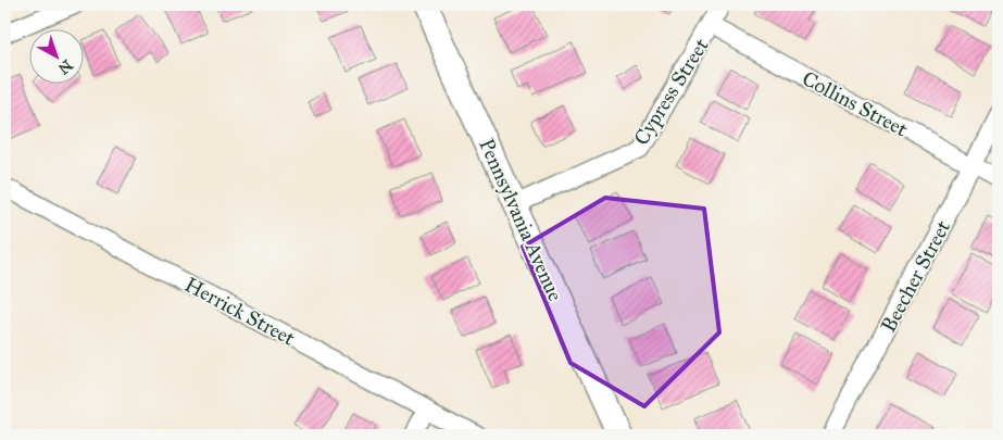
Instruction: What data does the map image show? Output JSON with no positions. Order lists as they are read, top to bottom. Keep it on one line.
{"streets":{"main road":["Pennsylvania Avenue"],"street":["Cypress Street","Collins Street","Beecher Street","Herrick Street"]},"crossings":[["Cypress Street","Collins Street"],["Cypress Street","Pennsylvania Avenue"],["Collins Street","Beecher Street"]],"north":"bottom right"}
